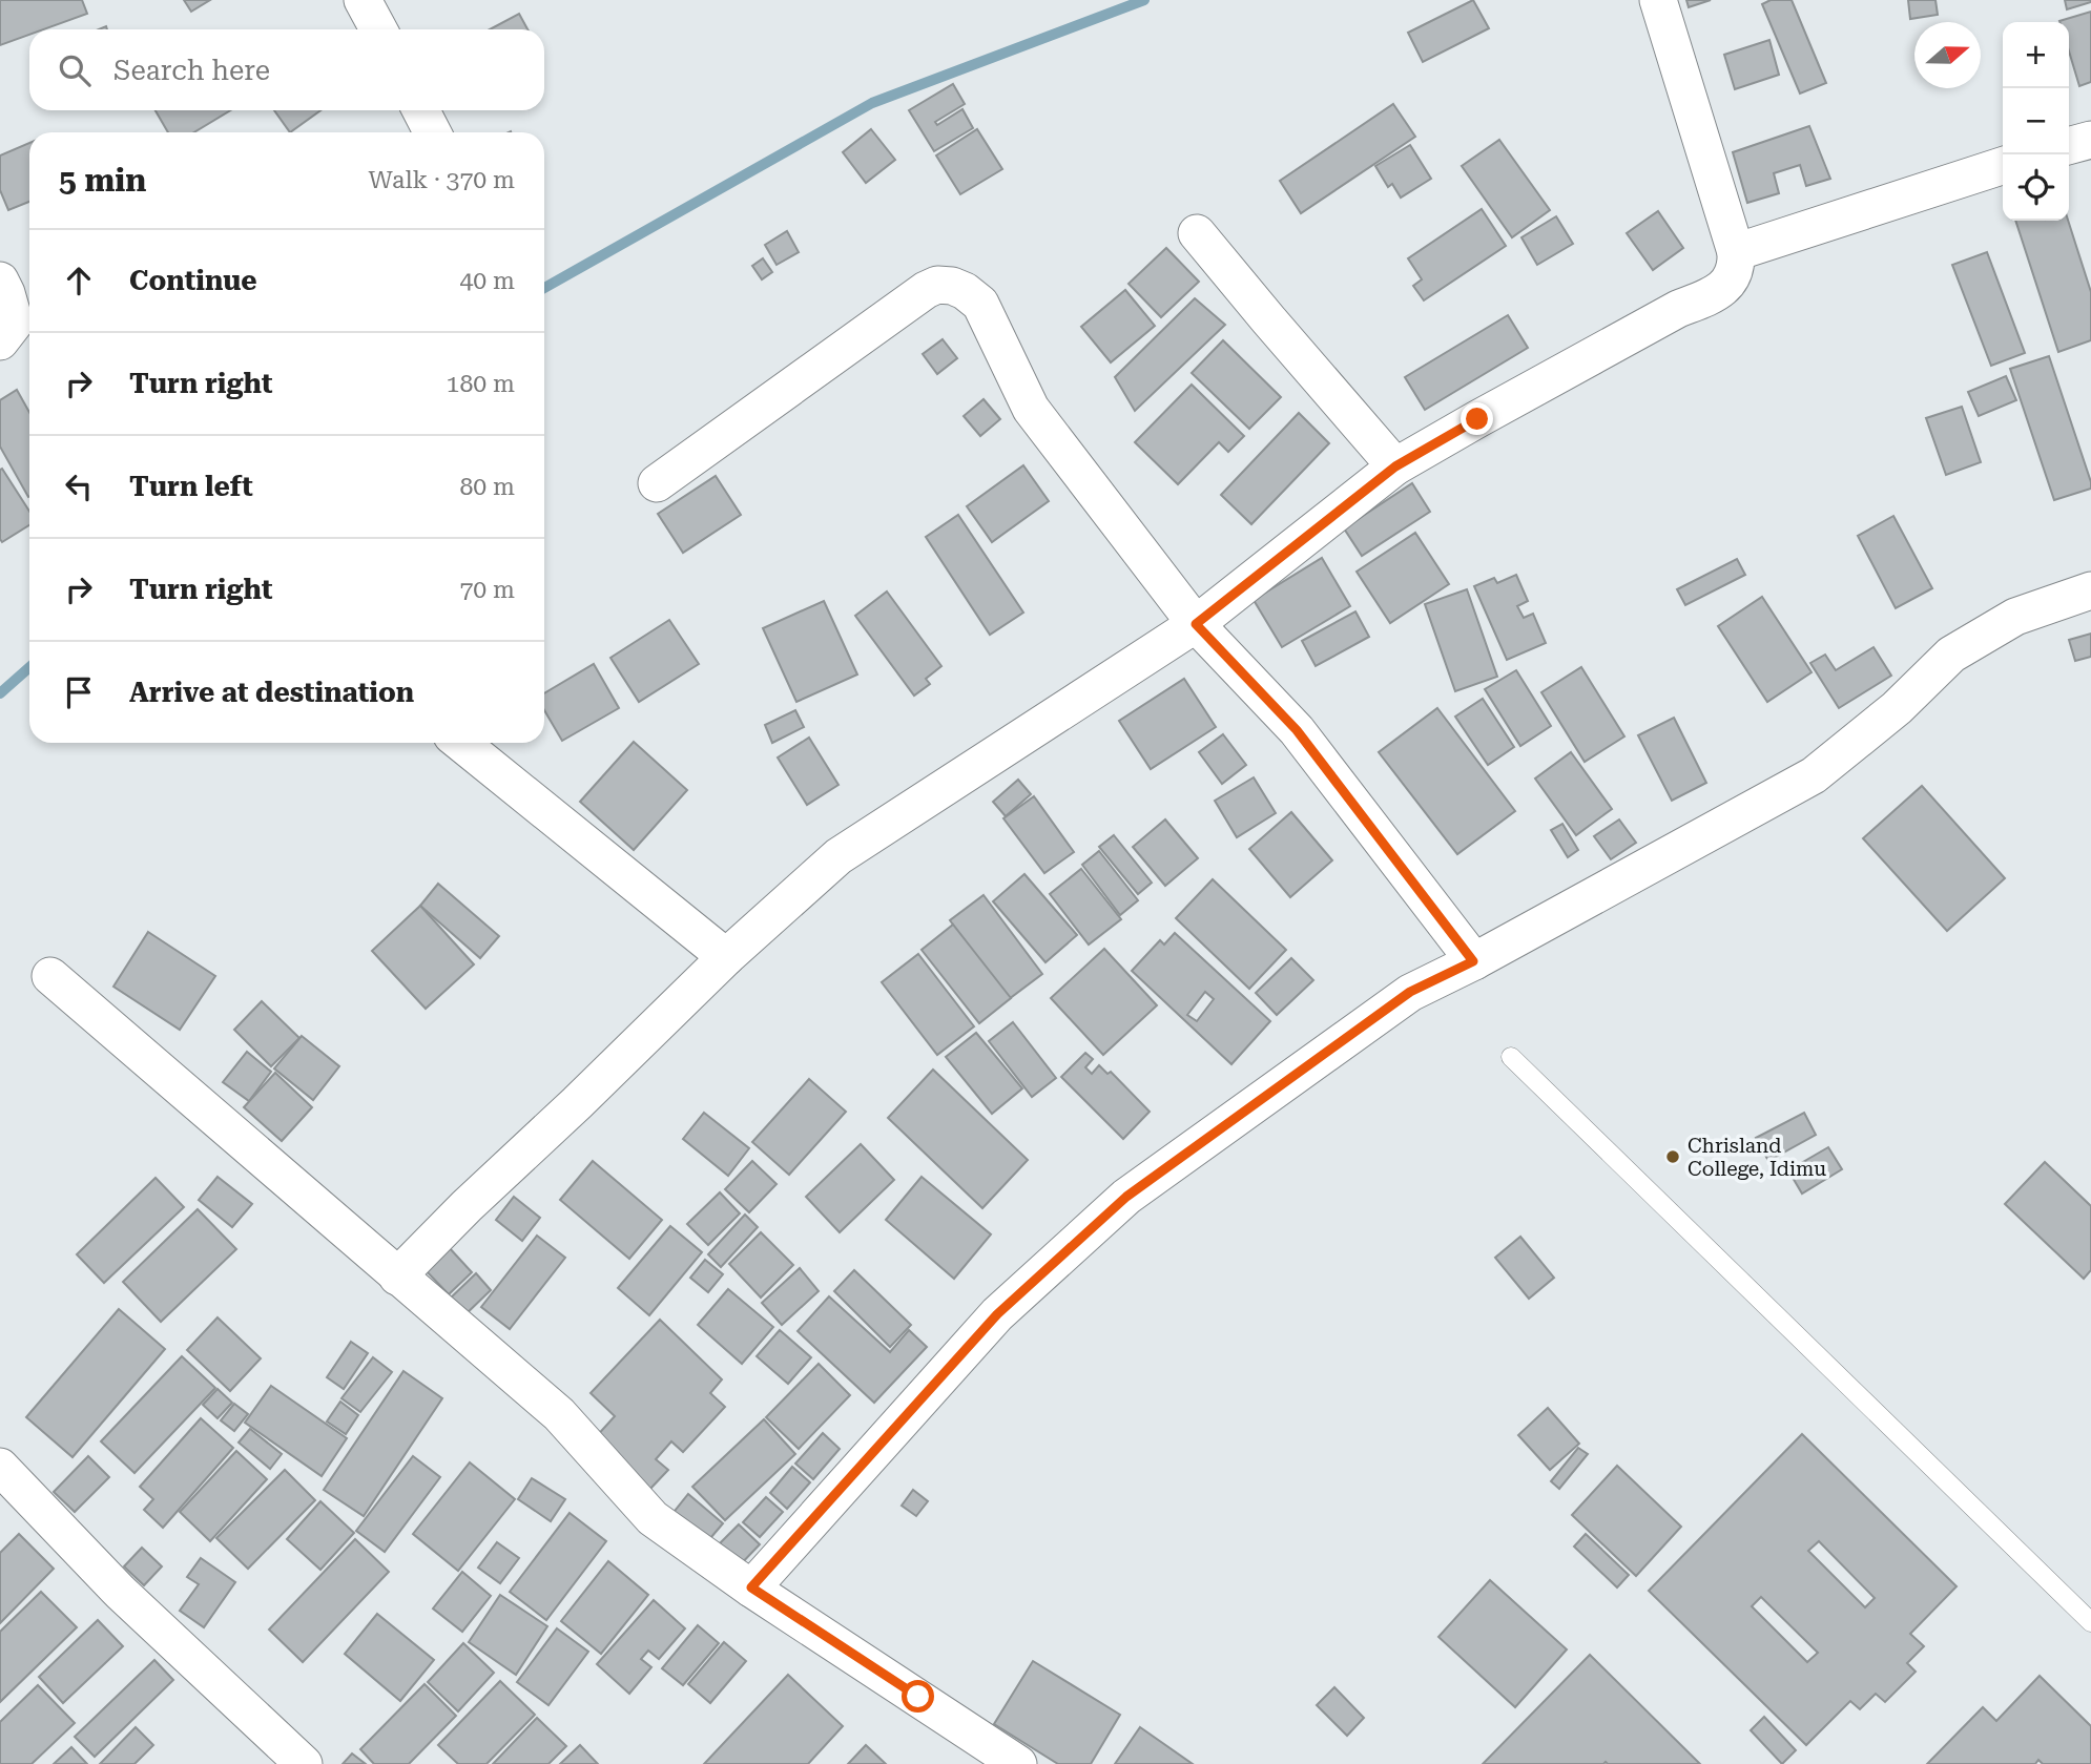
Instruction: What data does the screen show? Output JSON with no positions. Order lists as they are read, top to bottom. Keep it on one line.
{"places":["Chrisland College, Idimu"],"north":"right","page":{"map_buttons":["+","−"],"search":"Search here","heading":["5 min","Walk · 370 m"],"list":[["Continue","40 m"],["Turn right","180 m"],["Turn left","80 m"],["Turn right","70 m"],"Arrive at destination"]}}
